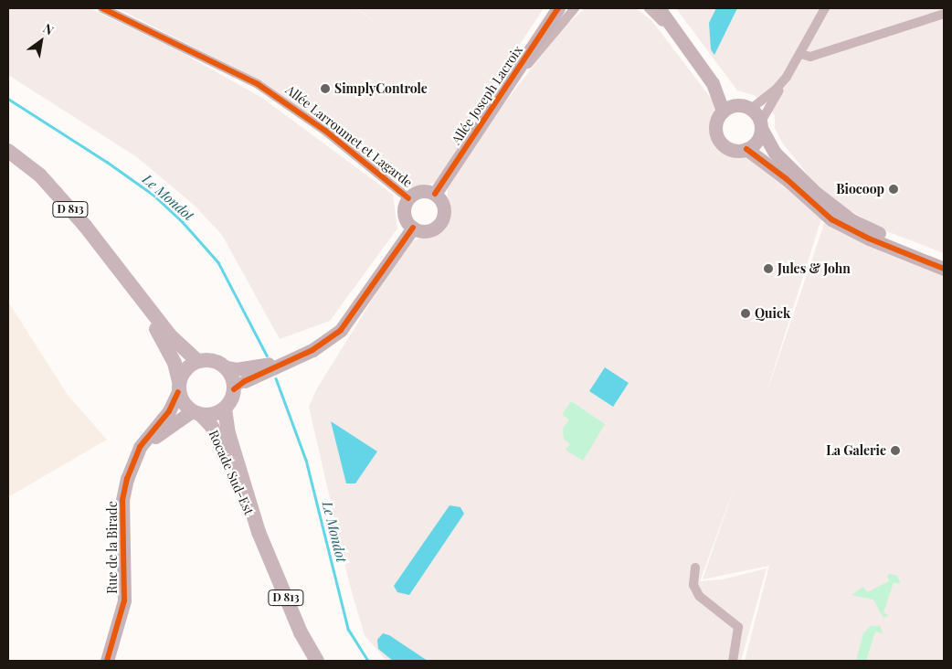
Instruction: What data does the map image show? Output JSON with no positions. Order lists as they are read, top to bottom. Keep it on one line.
{"streets":{"main road":["D 813","Rocade Sud-Est"],"street":["Allée Joseph Lacroix","Allée Larroumet et Lagarde","Rue de la Birade"]},"crossings":[["Allée Joseph Lacroix","Allée Larroumet et Lagarde"],["D 813","Rocade Sud-Est"],["D 813","Rue de la Birade"],["Rocade Sud-Est","Rue de la Birade"]],"water":["Le Mondot"],"places":["SimplyControle","Biocoop","Jules & John","Quick","La Galerie"],"north":"top right"}
